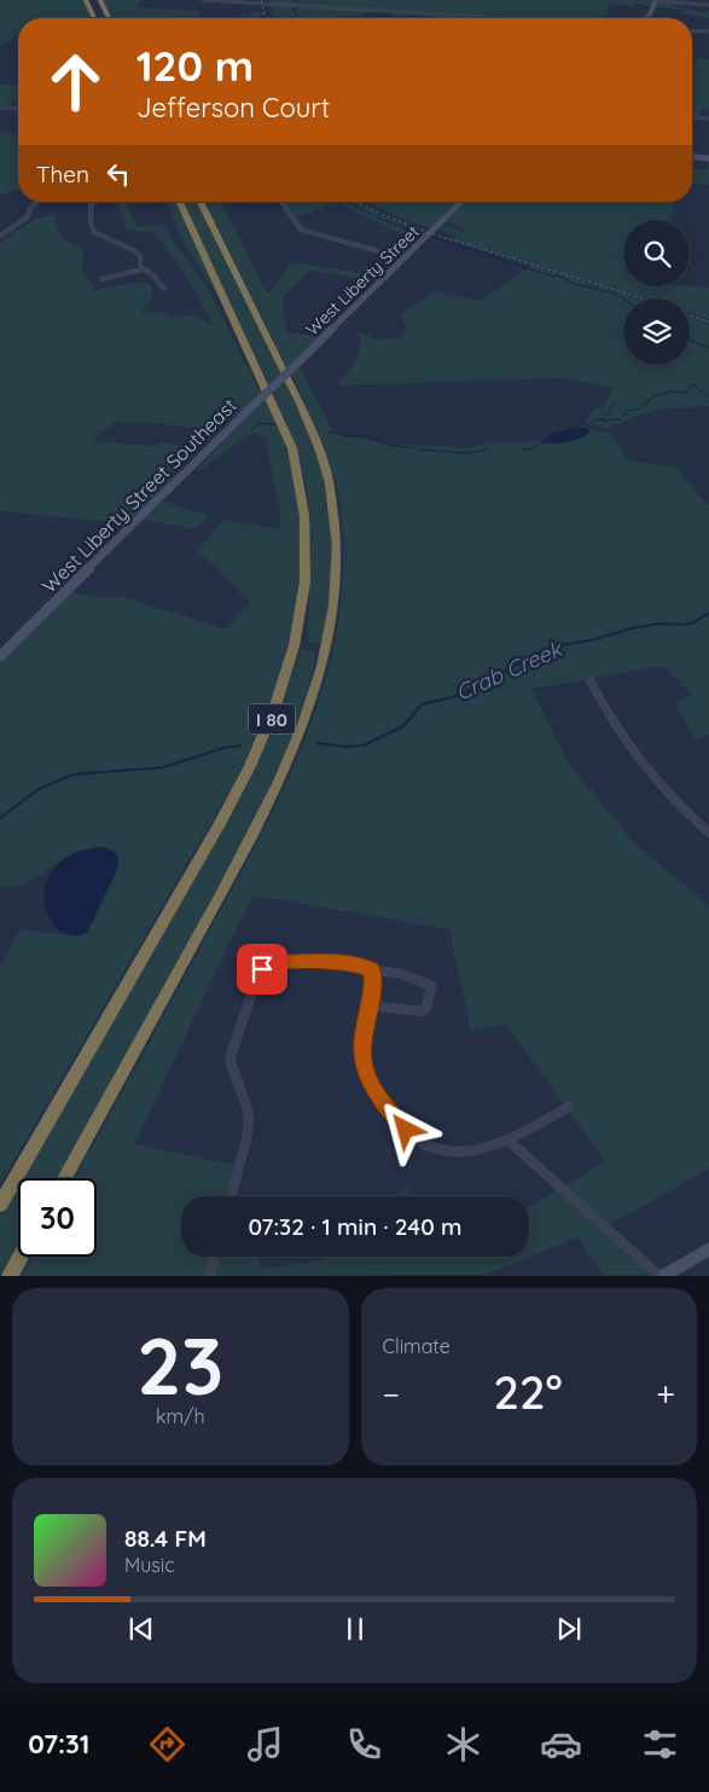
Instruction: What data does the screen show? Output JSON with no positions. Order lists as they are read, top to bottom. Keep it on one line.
{"streets":{"highway":["I 80"],"main road":["West Liberty Street","West Liberty Street Southeast"]},"crossings":[["West Liberty Street","West Liberty Street Southeast"]],"water":["Crab Creek"],"page":{"turn":["120 m","Jefferson Court"],"then":"Then","limit":"30","trip":"07:32 · 1 min · 240 m","tile":[["23","km/h"],"Climate"],"heat":["−","22°","+"],"song":["88.4 FM","Music"],"tabs":"07:31"}}
